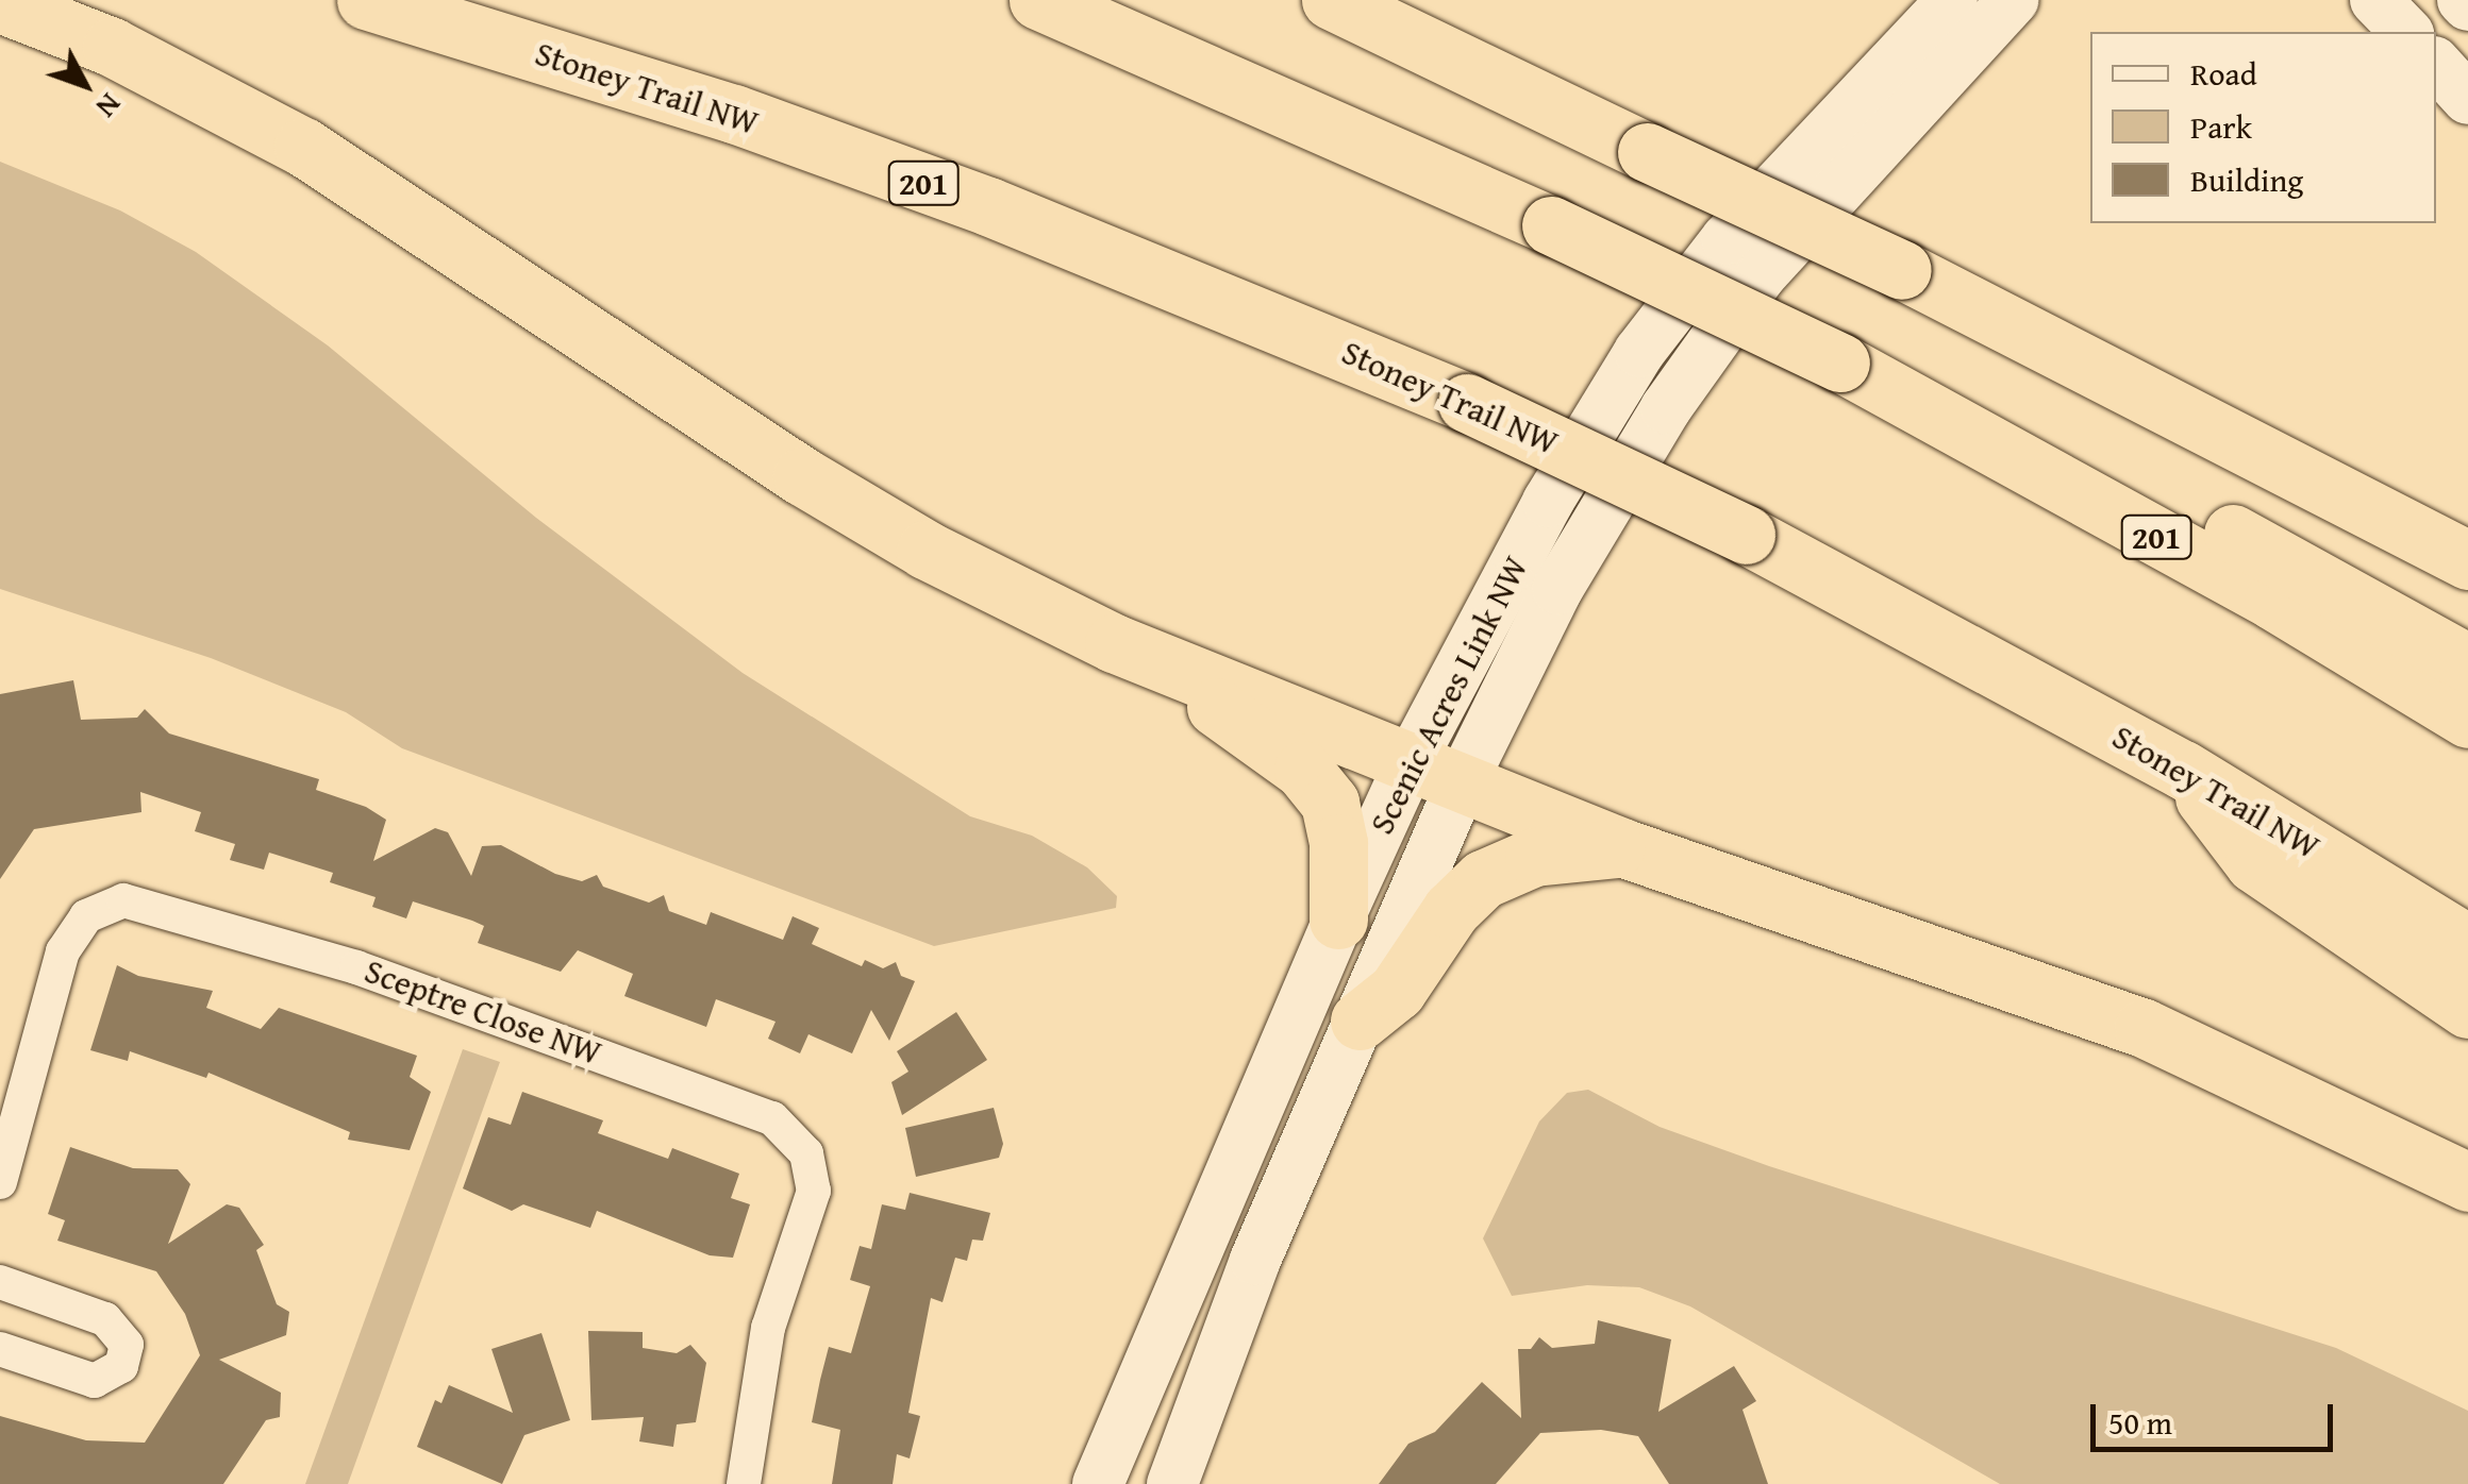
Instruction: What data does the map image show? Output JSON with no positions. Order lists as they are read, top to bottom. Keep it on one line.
{"streets":{"highway":["Stoney Trail NW","201"],"street":["Scenic Acres Link NW","Sceptre Close NW"]},"legend":["Road","Park","Building"],"scale_bar":"50 m","north":"bottom right"}
